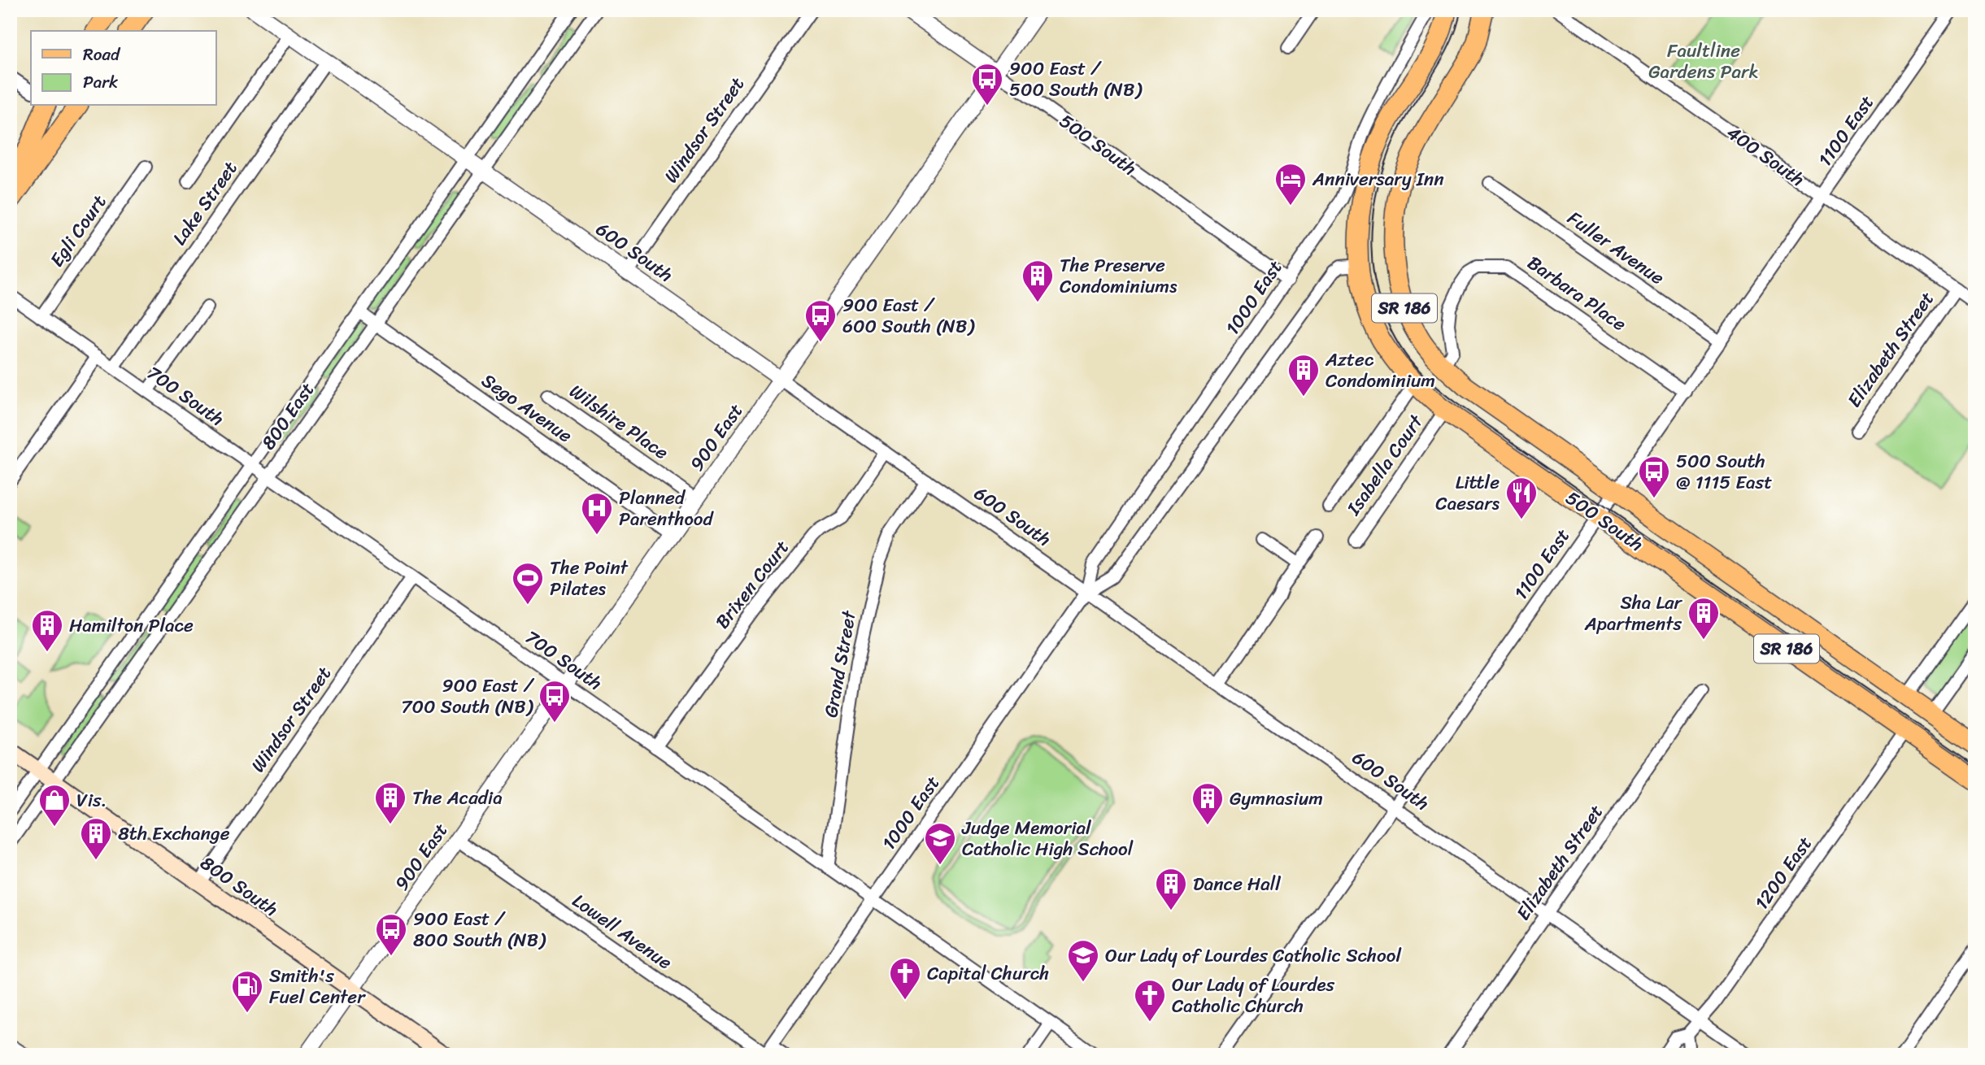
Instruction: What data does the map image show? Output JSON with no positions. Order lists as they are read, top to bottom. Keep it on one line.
{"streets":{"main road":["500 South","SR 186","800 South"],"street":["Windsor Street","1100 East","400 South","Lake Street","Egli Court","Fuller Avenue","600 South","Barbara Place","1000 East","Elizabeth Street","700 South","Sego Avenue","800 East","Wilshire Place","900 East","Isabella Court","Brixen Court","Grand Street","1200 East","Lowell Avenue"]},"crossings":[["Windsor Street","600 South"],["Windsor Street","700 South"],["Windsor Street","800 South"],["1100 East","500 South"],["1100 East","400 South"],["1100 East","Fuller Avenue"],["1100 East","600 South"],["1100 East","Barbara Place"],["500 South","Barbara Place"],["500 South","1000 East"],["500 South","900 East"],["500 South","Isabella Court"],["500 South","1200 East"],["400 South","Elizabeth Street"],["Lake Street","600 South"],["Lake Street","700 South"],["Egli Court","700 South"],["600 South","1000 East"],["600 South","Elizabeth Street"],["600 South","800 East"],["600 South","900 East"],["600 South","Brixen Court"],["600 South","Grand Street"],["600 South","1200 East"],["1000 East","700 South"],["1000 East","Lowell Avenue"],["700 South","800 East"],["700 South","900 East"],["700 South","Brixen Court"],["700 South","Grand Street"],["Sego Avenue","800 East"],["Sego Avenue","900 East"],["800 East","800 South"],["Wilshire Place","900 East"],["900 East","800 South"],["900 East","Lowell Avenue"]],"parks":["Faultline Gardens Park"],"places":{"bus stop":["900 East / 500 South (NB)","900 East / 600 South (NB)","500 South @ 1115 East","900 East / 700 South (NB)","900 East / 800 South (NB)"],"hotel":["Anniversary Inn"],"building":["The Preserve Condominiums","Aztec Condominium","Sha Lar Apartments","Hamilton Place","The Acadia","Gymnasium","8th Exchange","Dance Hall"],"restaurant":["Little Caesars"],"hospital":["Planned Parenthood"],"sports":["The Point Pilates"],"shop":["Vis."],"school or university":["Judge Memorial Catholic High School","Our Lady of Lourdes Catholic School"],"church":["Capital Church","Our Lady of Lourdes Catholic Church"],"fuel station":["Smith's Fuel Center"]},"legend":["Road","Park"]}
